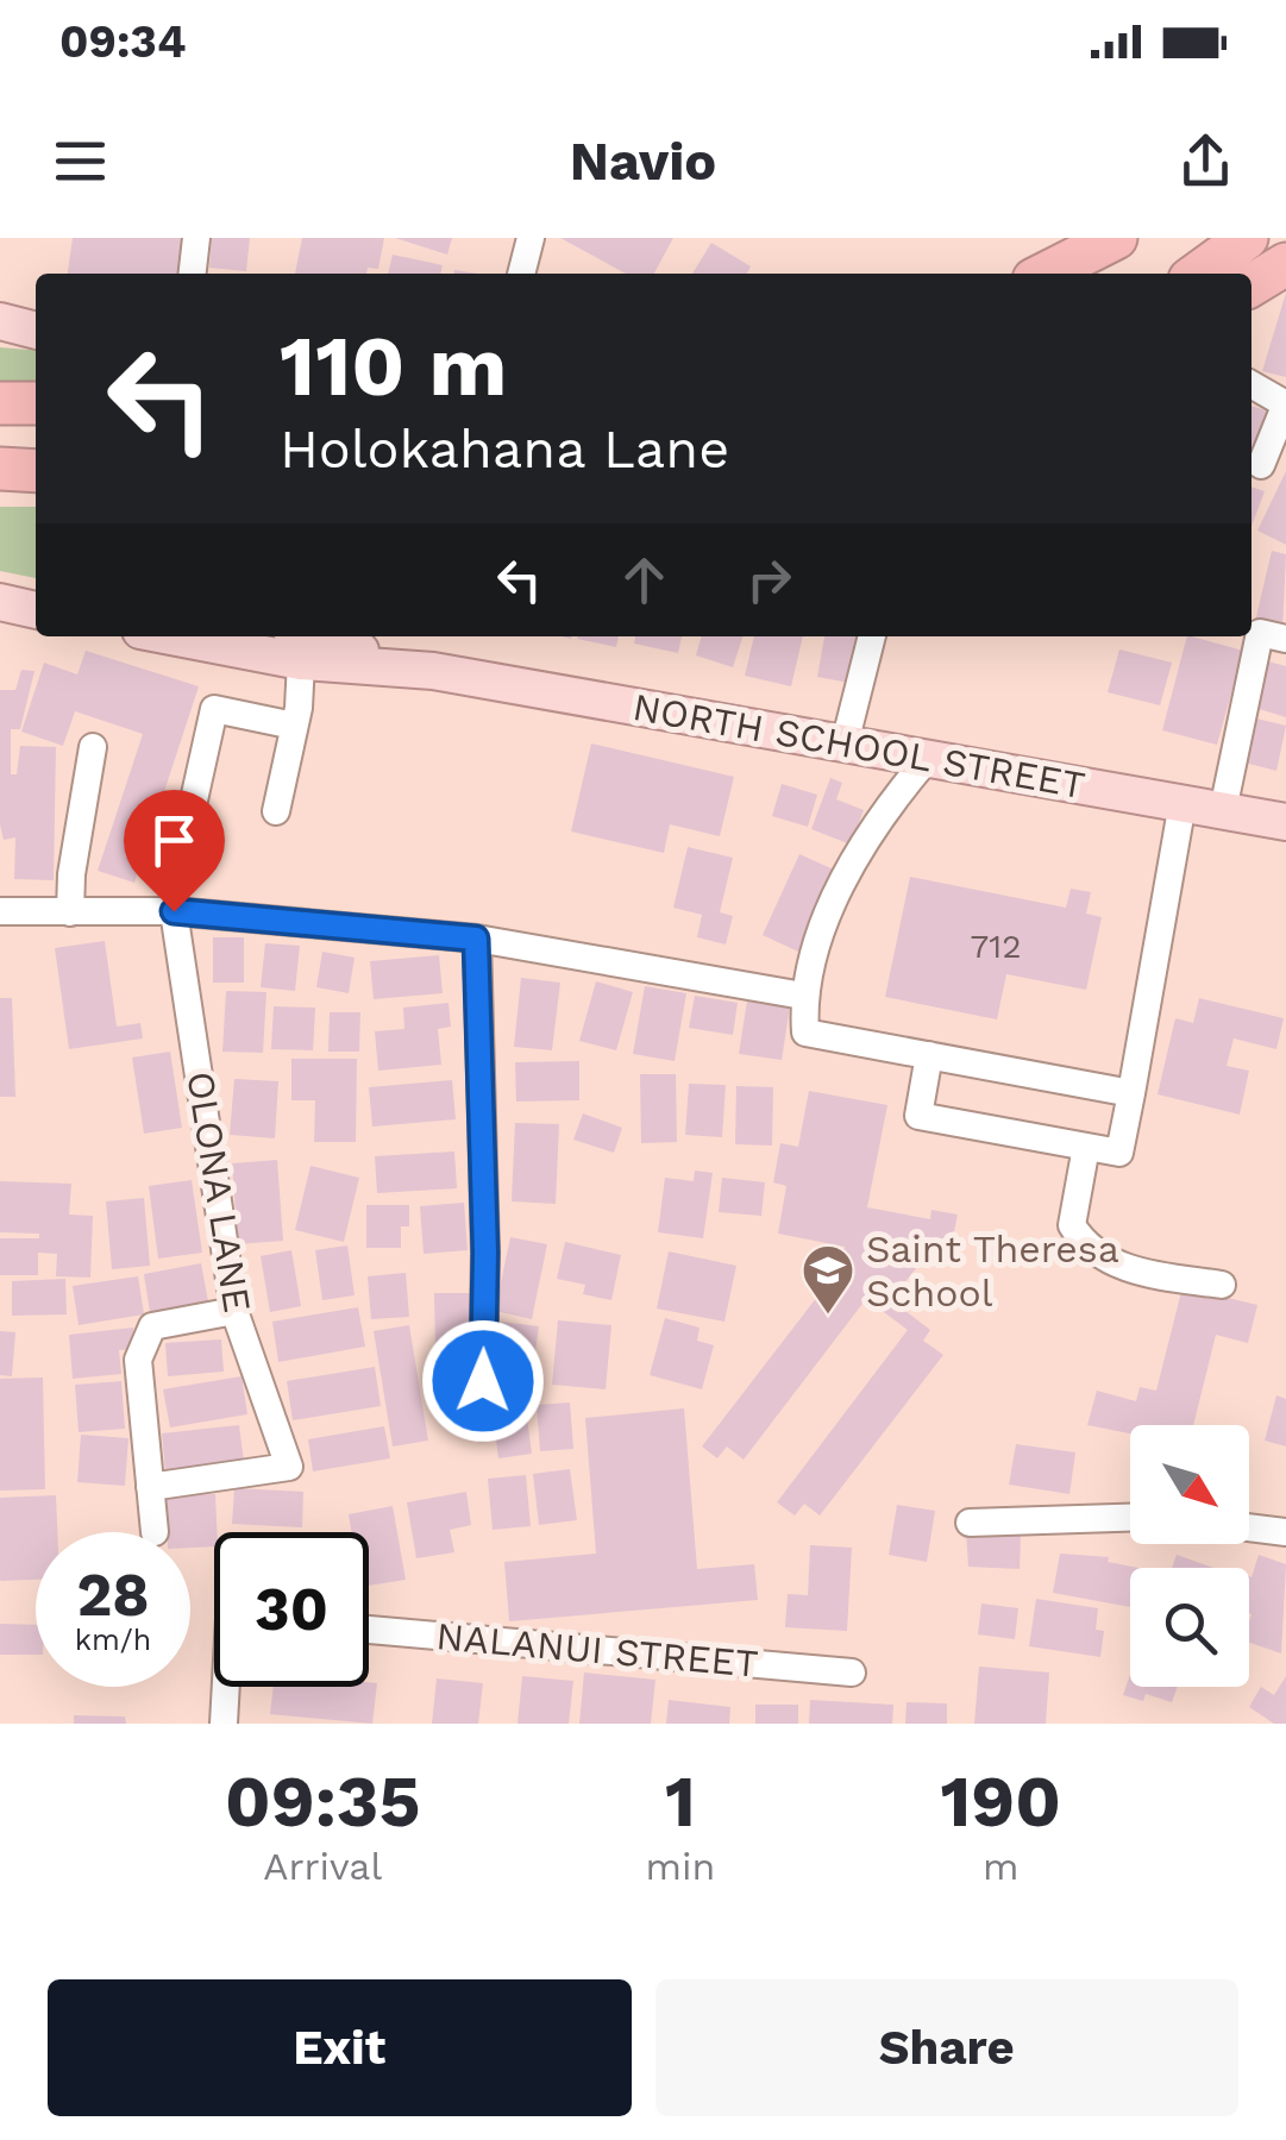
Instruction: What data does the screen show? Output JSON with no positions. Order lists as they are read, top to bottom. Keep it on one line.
{"streets":{"main road":["NORTH SCHOOL STREET"],"street":["OLONA LANE","NALANUI STREET"]},"places":{"school or university":["Saint Theresa School"]},"house_numbers":["712"],"north":"bottom right","page":{"status":"09:34","header":"Navio","turn":["110 m","Holokahana Lane"],"speed":"28 km/h","limit":"30","eta":["09:35","Arrival","1","min","190","m"],"buttons":["Exit","Share"]}}
